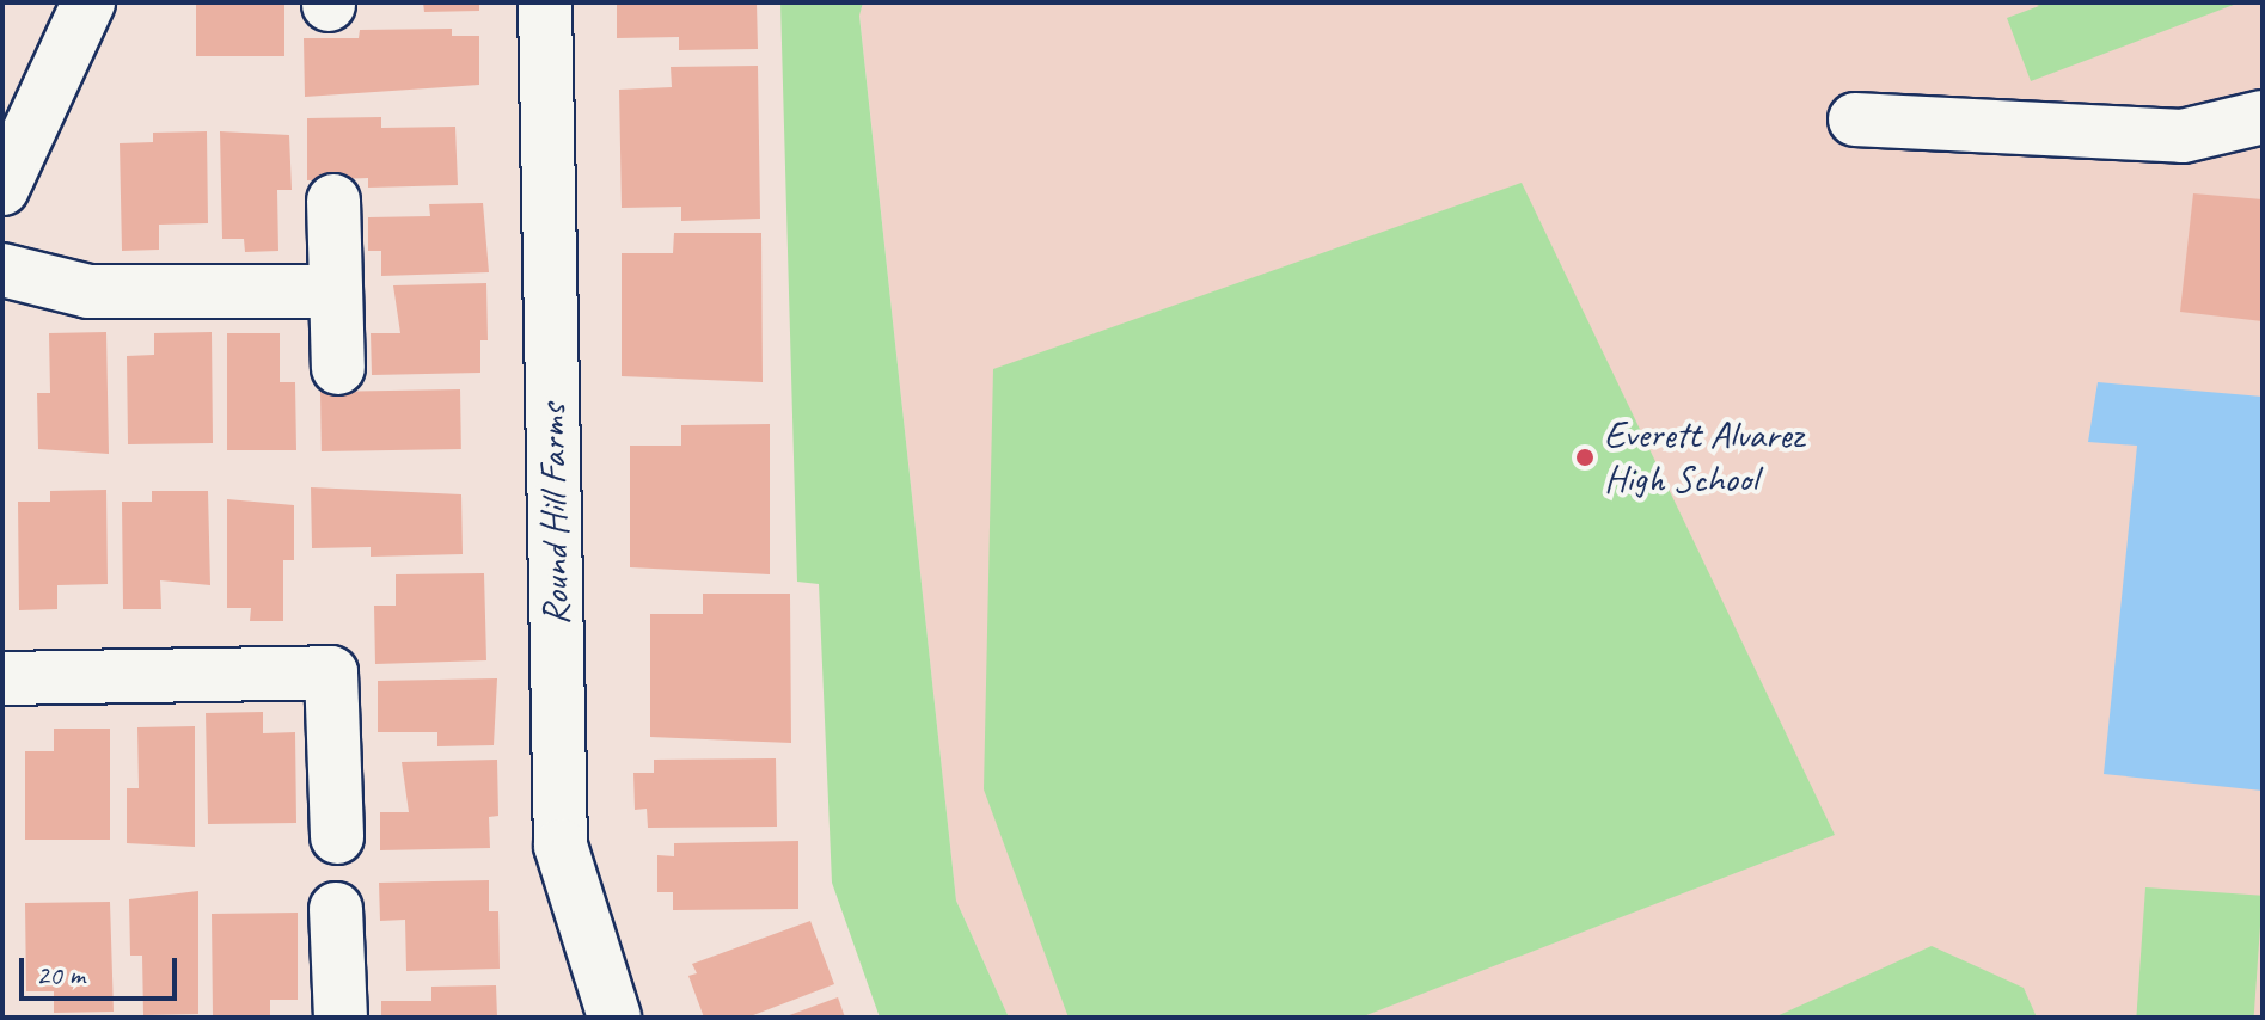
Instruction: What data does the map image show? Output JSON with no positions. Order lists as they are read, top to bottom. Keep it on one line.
{"streets":{"street":["Round Hill Farms"]},"places":["Everett Alvarez High School"],"scale_bar":"20 m"}
